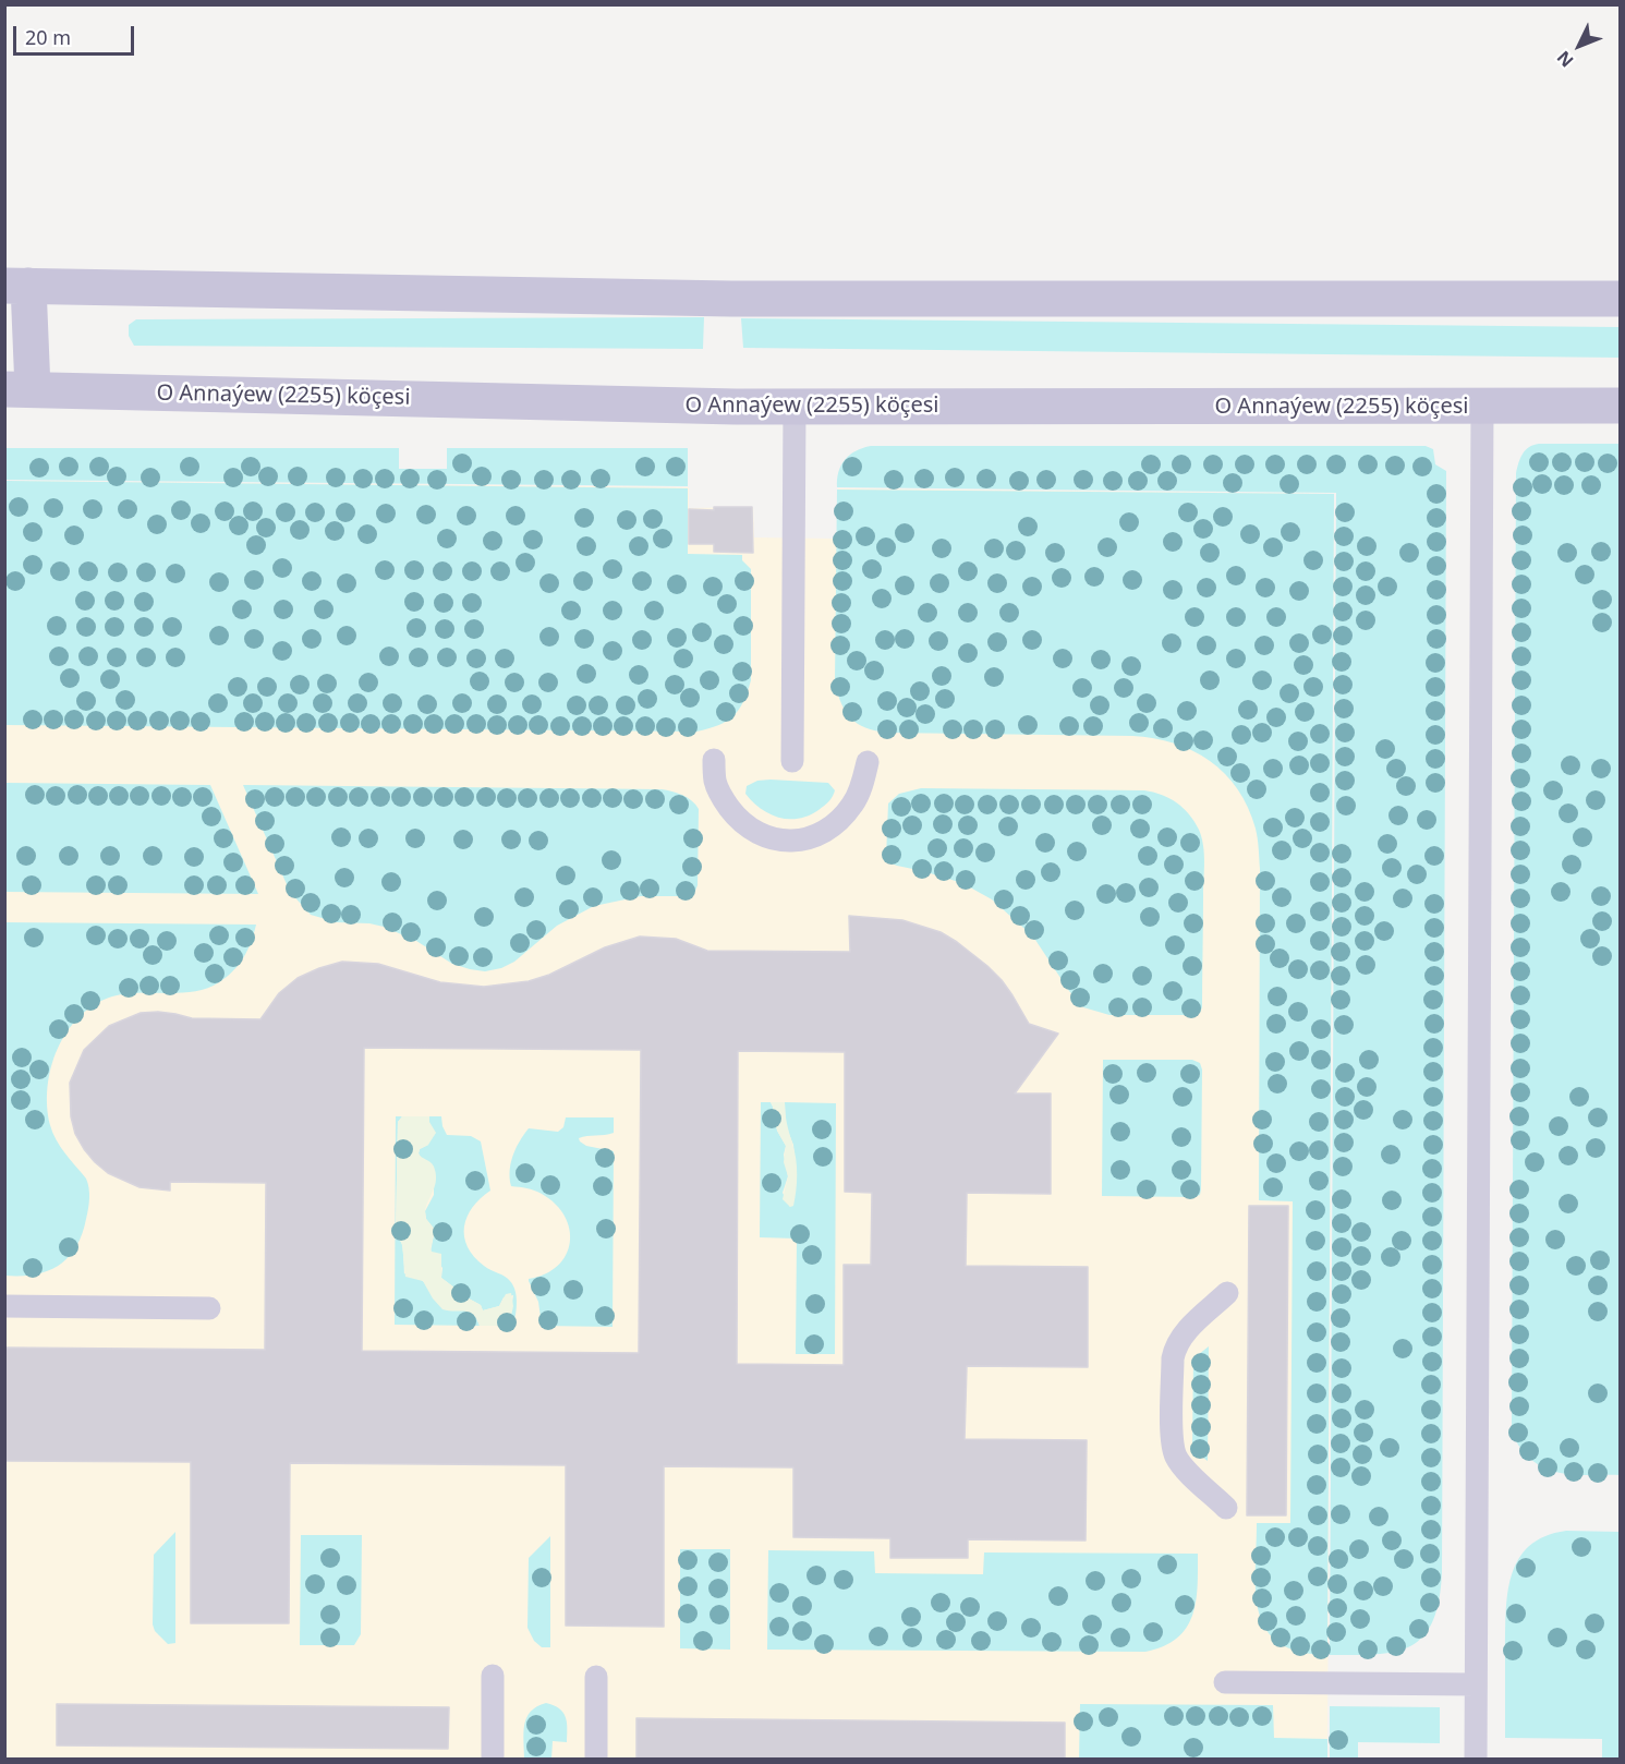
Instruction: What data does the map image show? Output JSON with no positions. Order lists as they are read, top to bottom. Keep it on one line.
{"streets":{"main road":["O Annaýew (2255) köçesi"]},"scale_bar":"20 m","north":"bottom left"}
